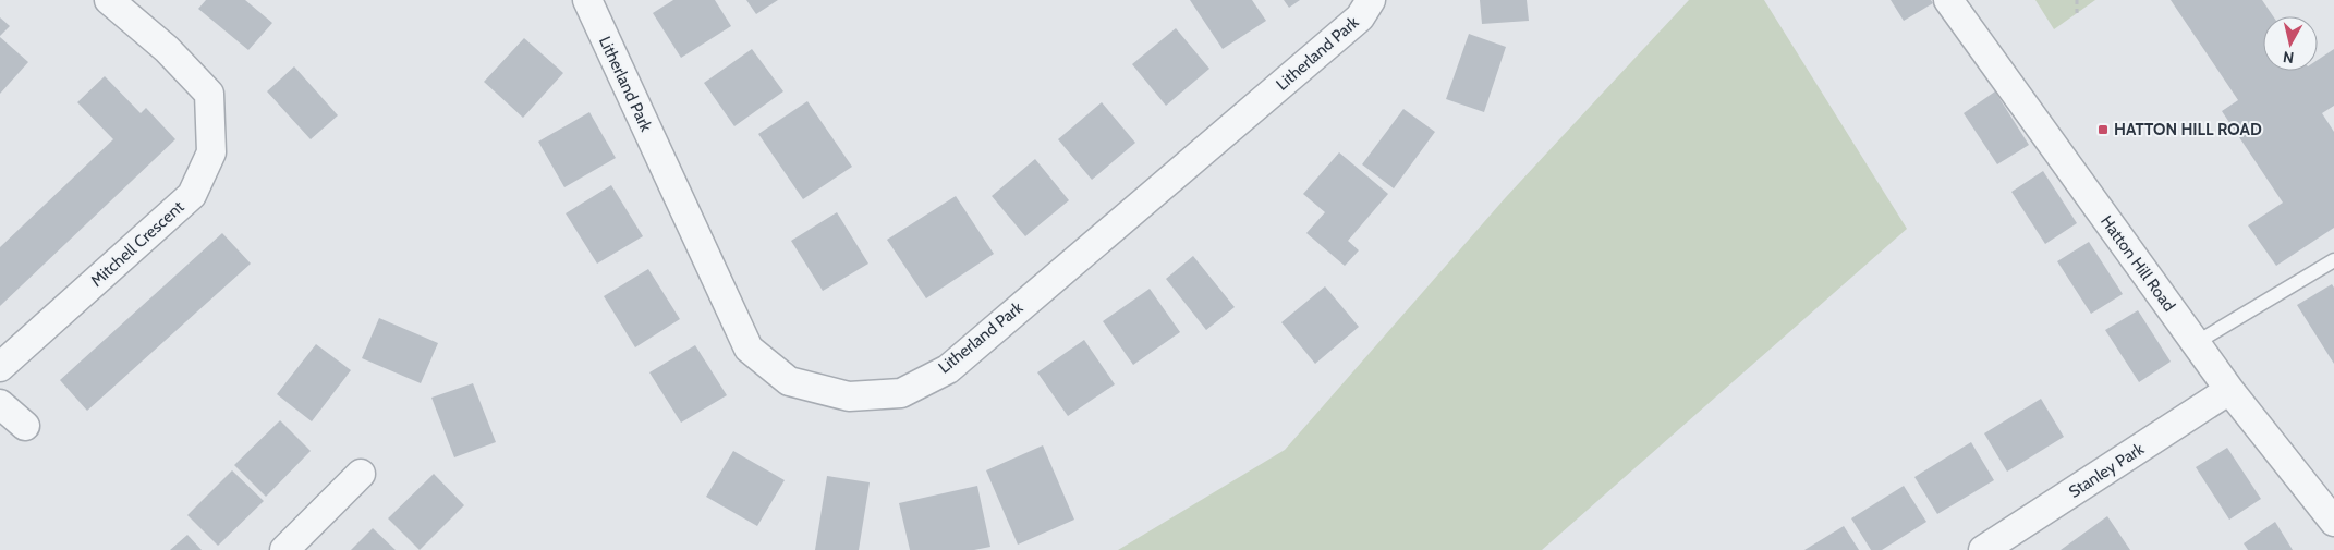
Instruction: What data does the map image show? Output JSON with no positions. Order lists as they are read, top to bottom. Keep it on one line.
{"streets":{"street":["Litherland Park","Mitchell Crescent","Hatton Hill Road","Stanley Park"]},"crossings":[["Hatton Hill Road","Stanley Park"]],"places":{"transit":["HATTON HILL ROAD"]},"north":"bottom"}
